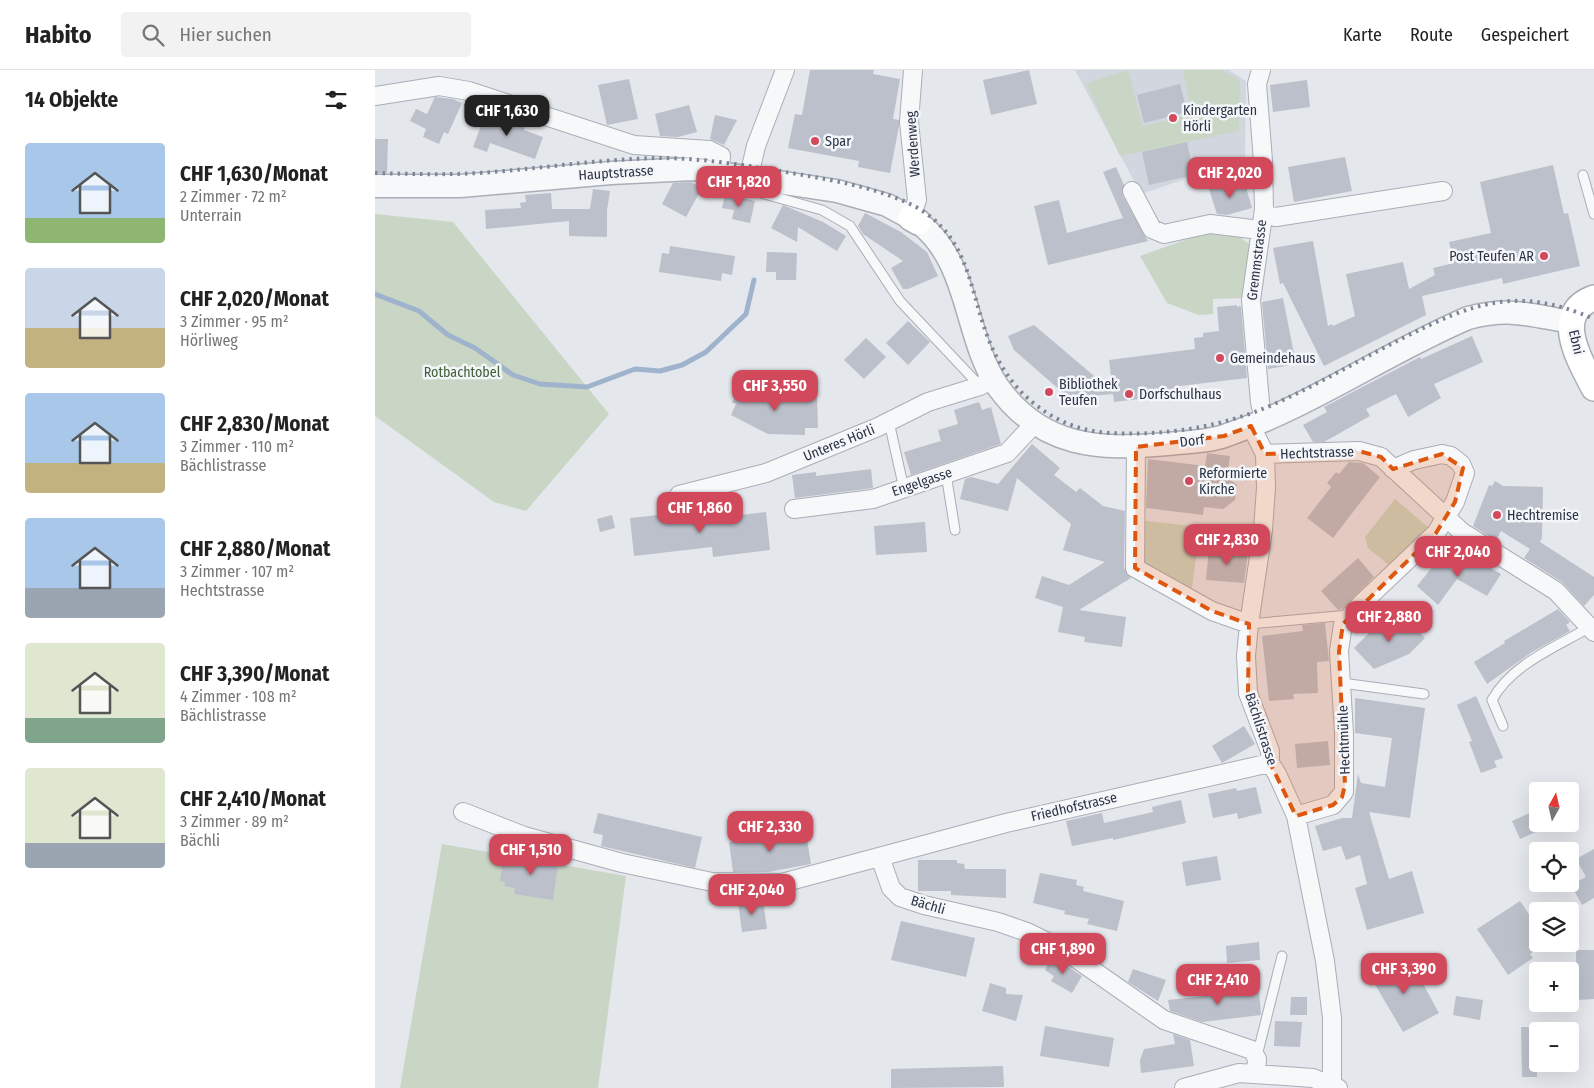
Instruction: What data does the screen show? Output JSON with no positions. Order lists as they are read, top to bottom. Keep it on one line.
{"streets":{"main road":["Ebni"],"street":["Werdenweg","Hauptstrasse","Gremmstrasse","Dorf","Unteres Hörli","Hechtstrasse","Engelgasse","Bächlistrasse","Hechtmühle","Friedhofstrasse","Bächli"]},"crossings":[["Werdenweg","Hauptstrasse"],["Werdenweg","Dorf"],["Hauptstrasse","Dorf"],["Gremmstrasse","Dorf"],["Gremmstrasse","Bächlistrasse"],["Ebni","Dorf"],["Dorf","Unteres Hörli"],["Dorf","Engelgasse"],["Dorf","Bächlistrasse"],["Hechtstrasse","Bächlistrasse"],["Bächlistrasse","Hechtmühle"],["Bächlistrasse","Friedhofstrasse"],["Bächlistrasse","Bächli"],["Friedhofstrasse","Bächli"]],"parks":["Rotbachtobel"],"places":["Kindergarten Hörli","Spar","Post Teufen AR","Gemeindehaus","Bibliothek Teufen","Dorfschulhaus","Reformierte Kirche","Hechtremise"],"north":"top","page":{"header":"Habito","search":"Hier suchen","nav":["Karte","Route","Gespeichert"],"heading":"14 Objekte","price":["CHF 1,630","CHF 2,020","CHF 1,820","CHF 3,550","CHF 1,860","CHF 2,830","CHF 2,040","CHF 2,880","CHF 2,330","CHF 1,510","CHF 2,040","CHF 1,890","CHF 3,390","CHF 2,410"],"list":[{"name":"CHF 1,630/Monat","note":"2 Zimmer · 72 m² · Unterrain"},{"name":"CHF 2,020/Monat","note":"3 Zimmer · 95 m² · Hörliweg"},{"name":"CHF 2,830/Monat","note":"3 Zimmer · 110 m² · Bächlistrasse"},{"name":"CHF 2,880/Monat","note":"3 Zimmer · 107 m² · Hechtstrasse"},{"name":"CHF 3,390/Monat","note":"4 Zimmer · 108 m² · Bächlistrasse"},{"name":"CHF 2,410/Monat","note":"3 Zimmer · 89 m² · Bächli"}],"map_buttons":["+","−"]}}
